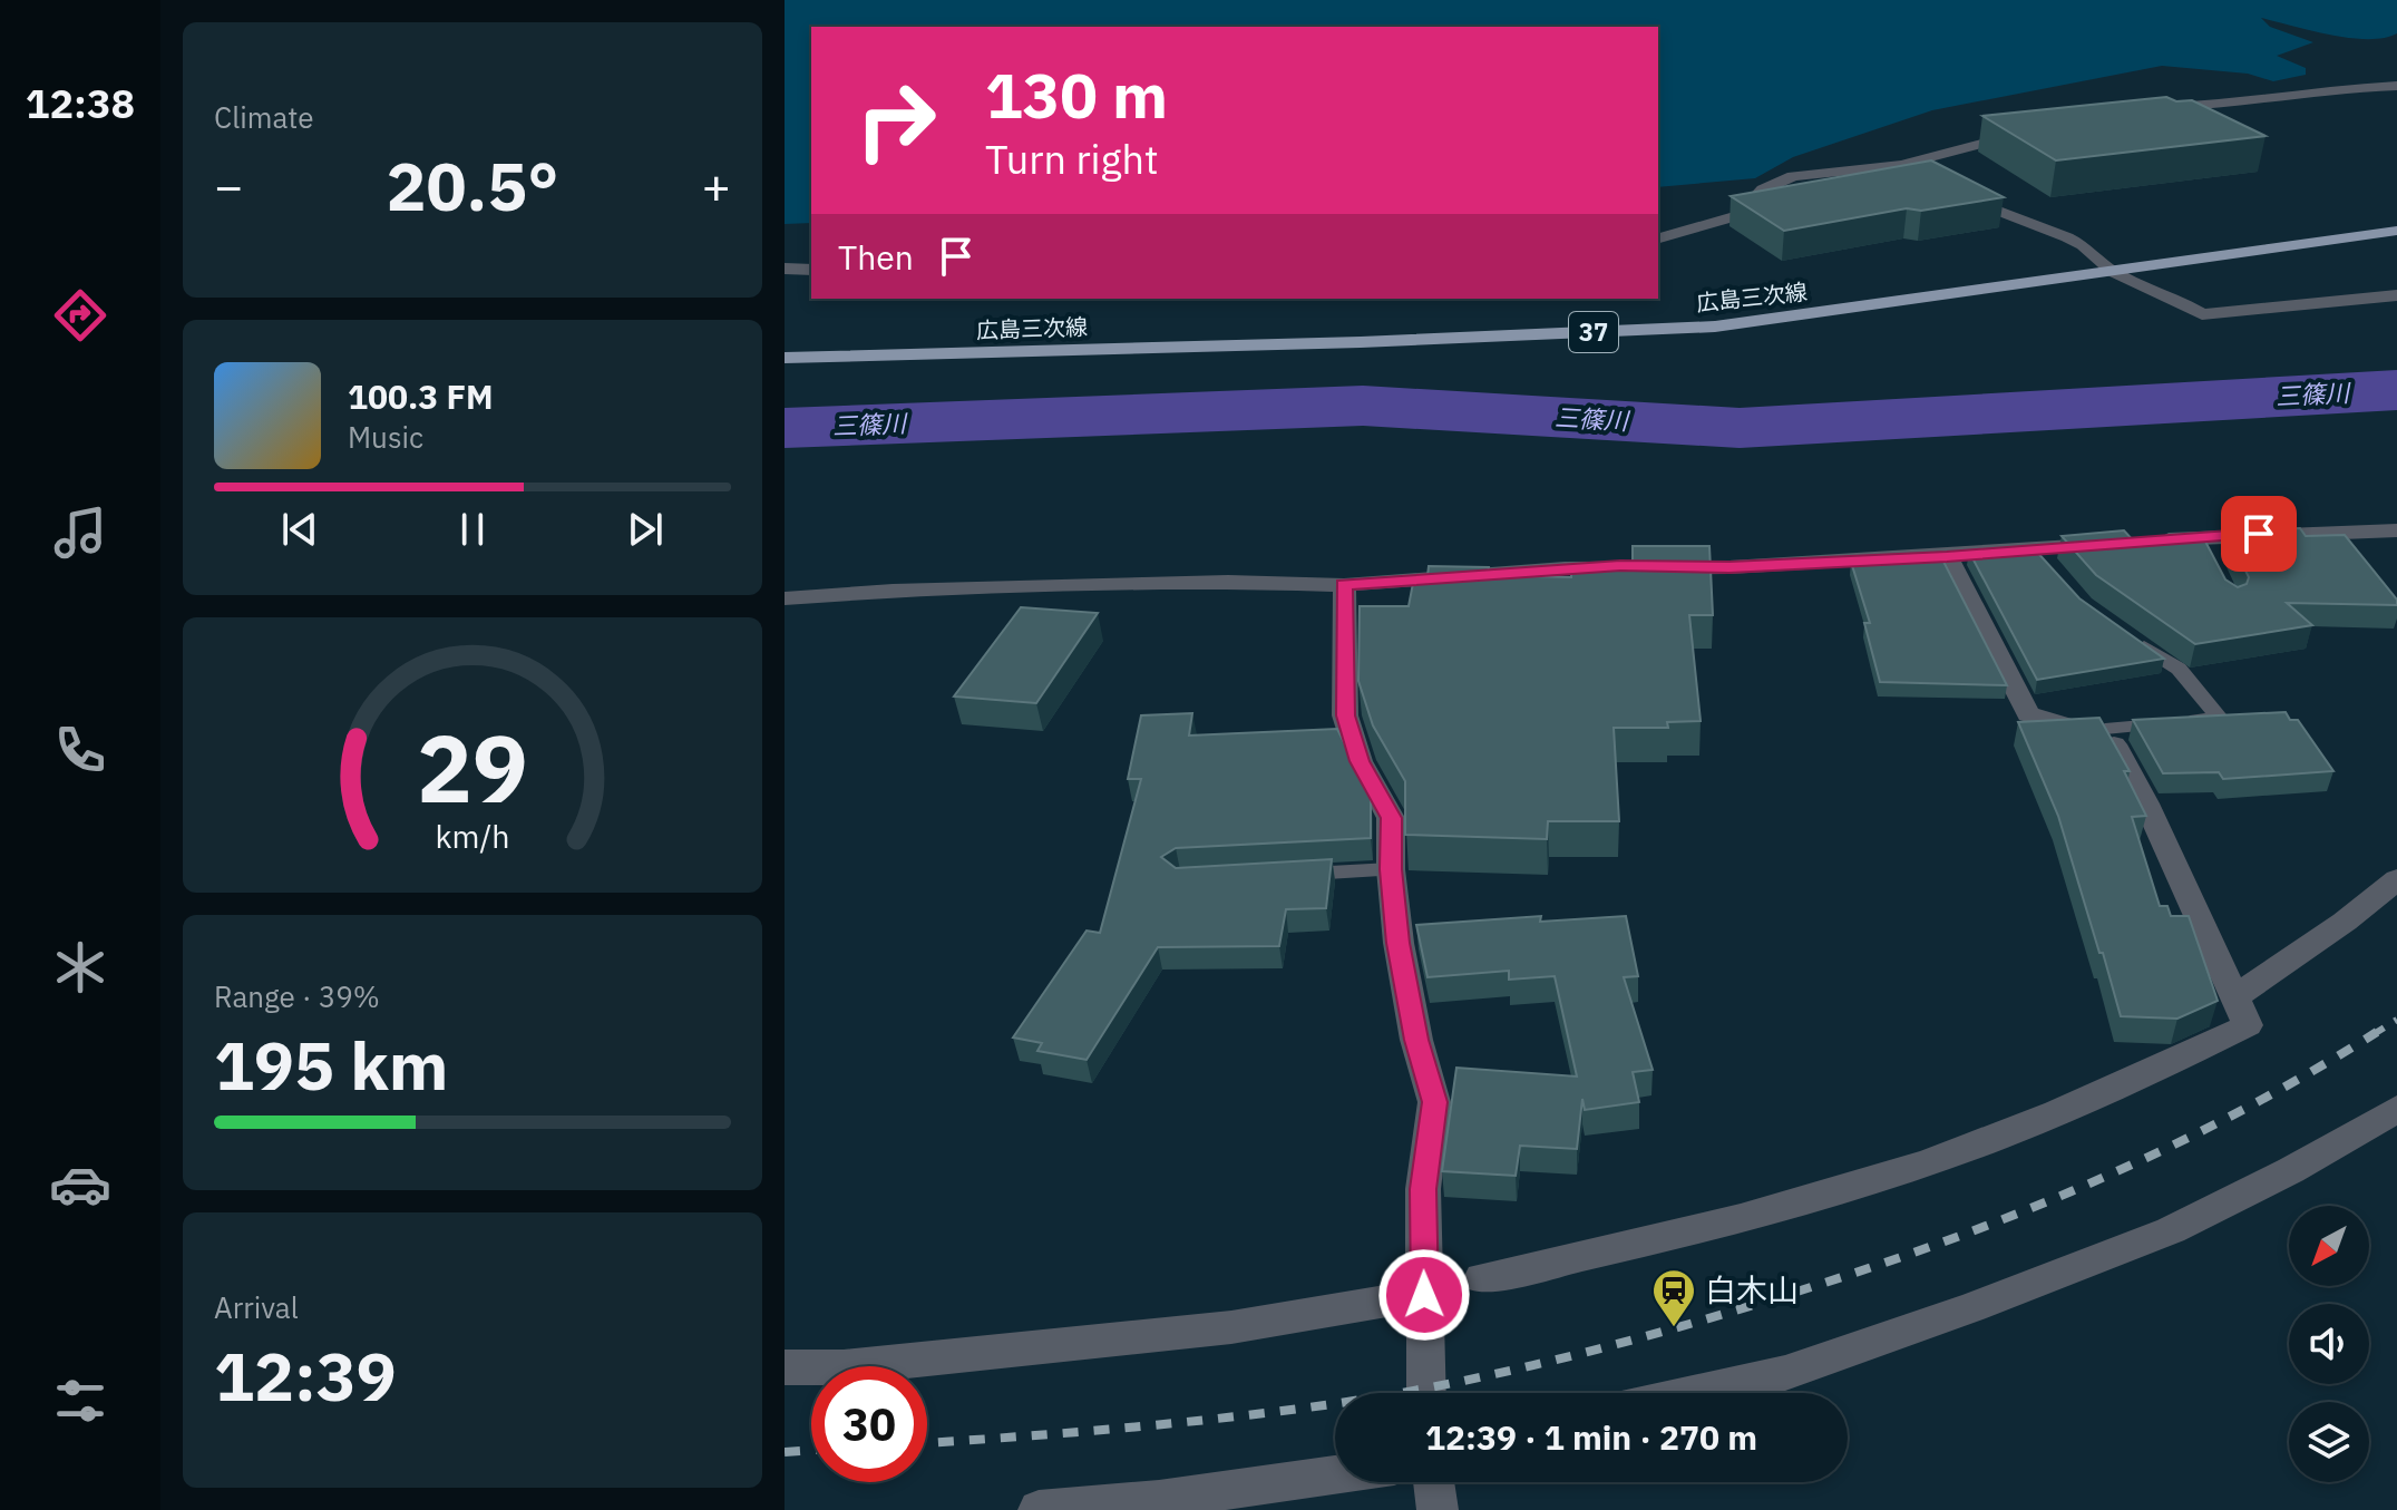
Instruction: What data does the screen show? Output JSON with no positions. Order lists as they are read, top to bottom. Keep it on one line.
{"streets":{"main road":["広島三次線","37"]},"water":["三篠川"],"places":{"station":["白木山"]},"north":"bottom left","page":{"tabs":"12:38","tile":["Climate",["Range · 39%","195 km"],["Arrival","12:39"]],"turn":["130 m","Turn right"],"heat":["−","20.5°","+"],"then":"Then","song":["100.3 FM","Music"],"limit":"30","trip":"12:39 · 1 min · 270 m","gauge":["29","km/h"]}}
